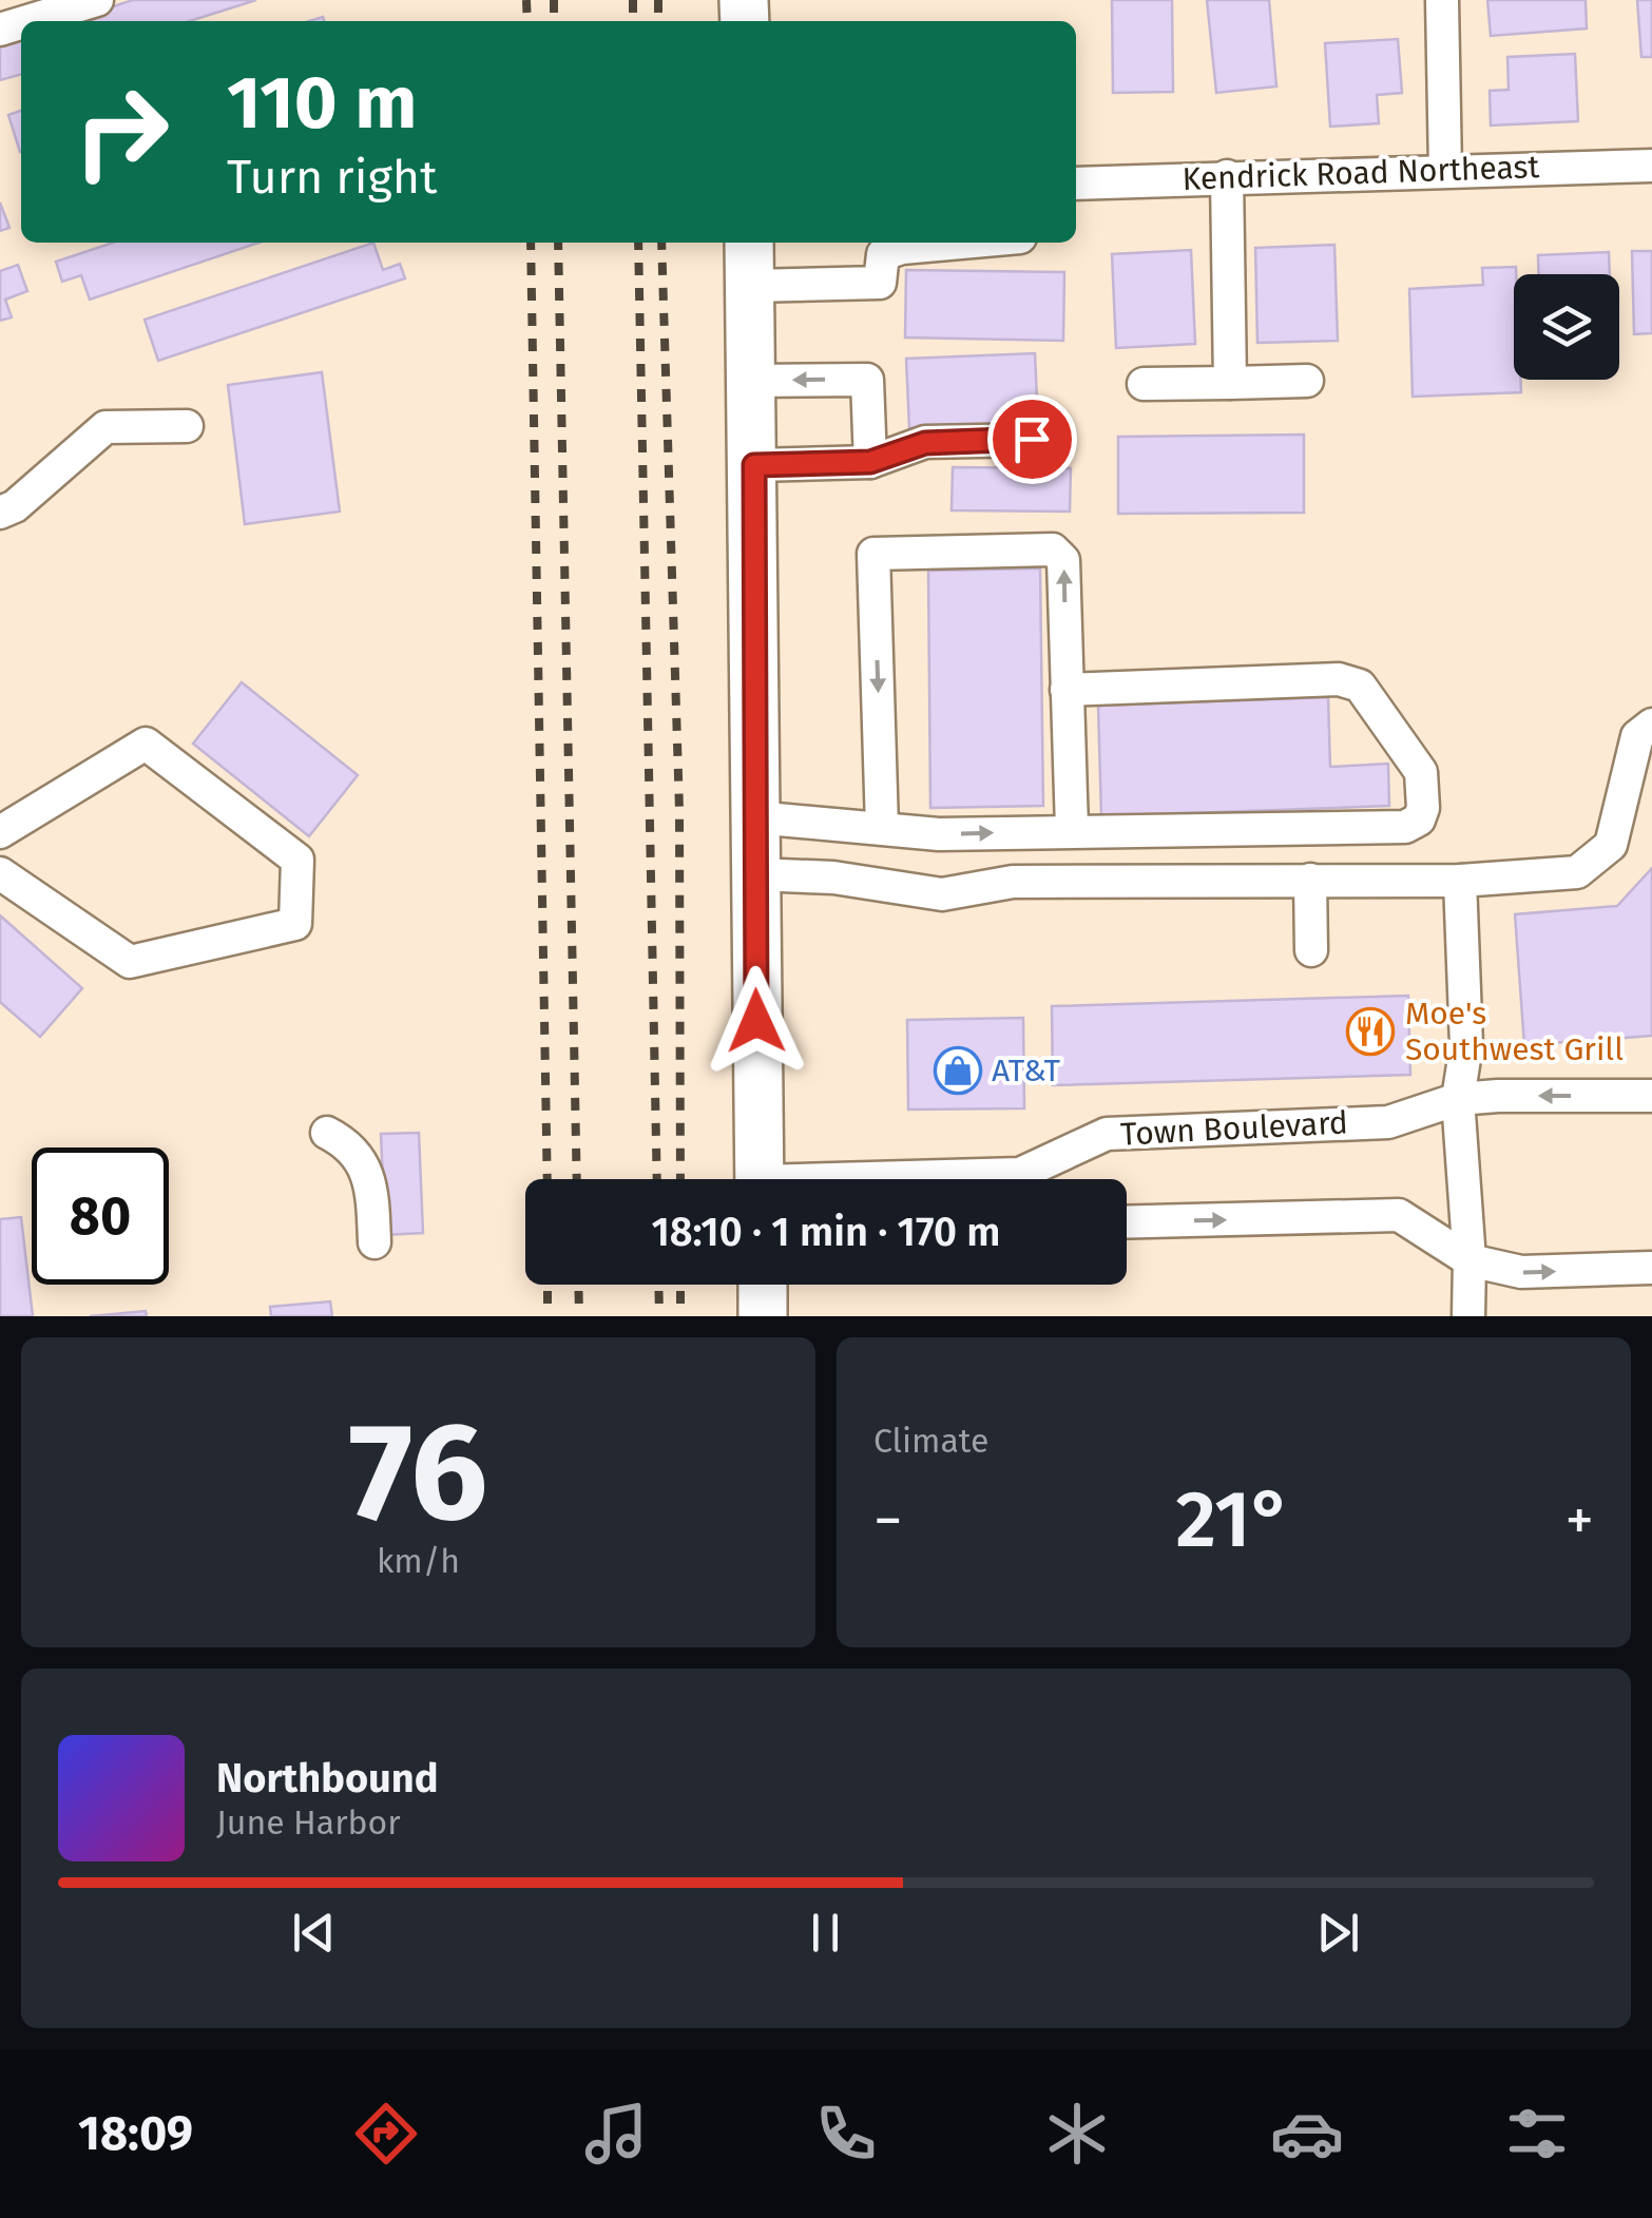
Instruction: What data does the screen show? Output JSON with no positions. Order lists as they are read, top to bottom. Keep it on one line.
{"streets":{"street":["Kendrick Road Northeast","Town Boulevard"]},"places":{"restaurant":["Moe's Southwest Grill"],"shop":["AT&T"]},"page":{"turn":["110 m","Turn right"],"limit":"80","trip":"18:10 · 1 min · 170 m","tile":[["76","km/h"],"Climate"],"heat":["−","21°","+"],"song":["Northbound","June Harbor"],"tabs":"18:09"}}
